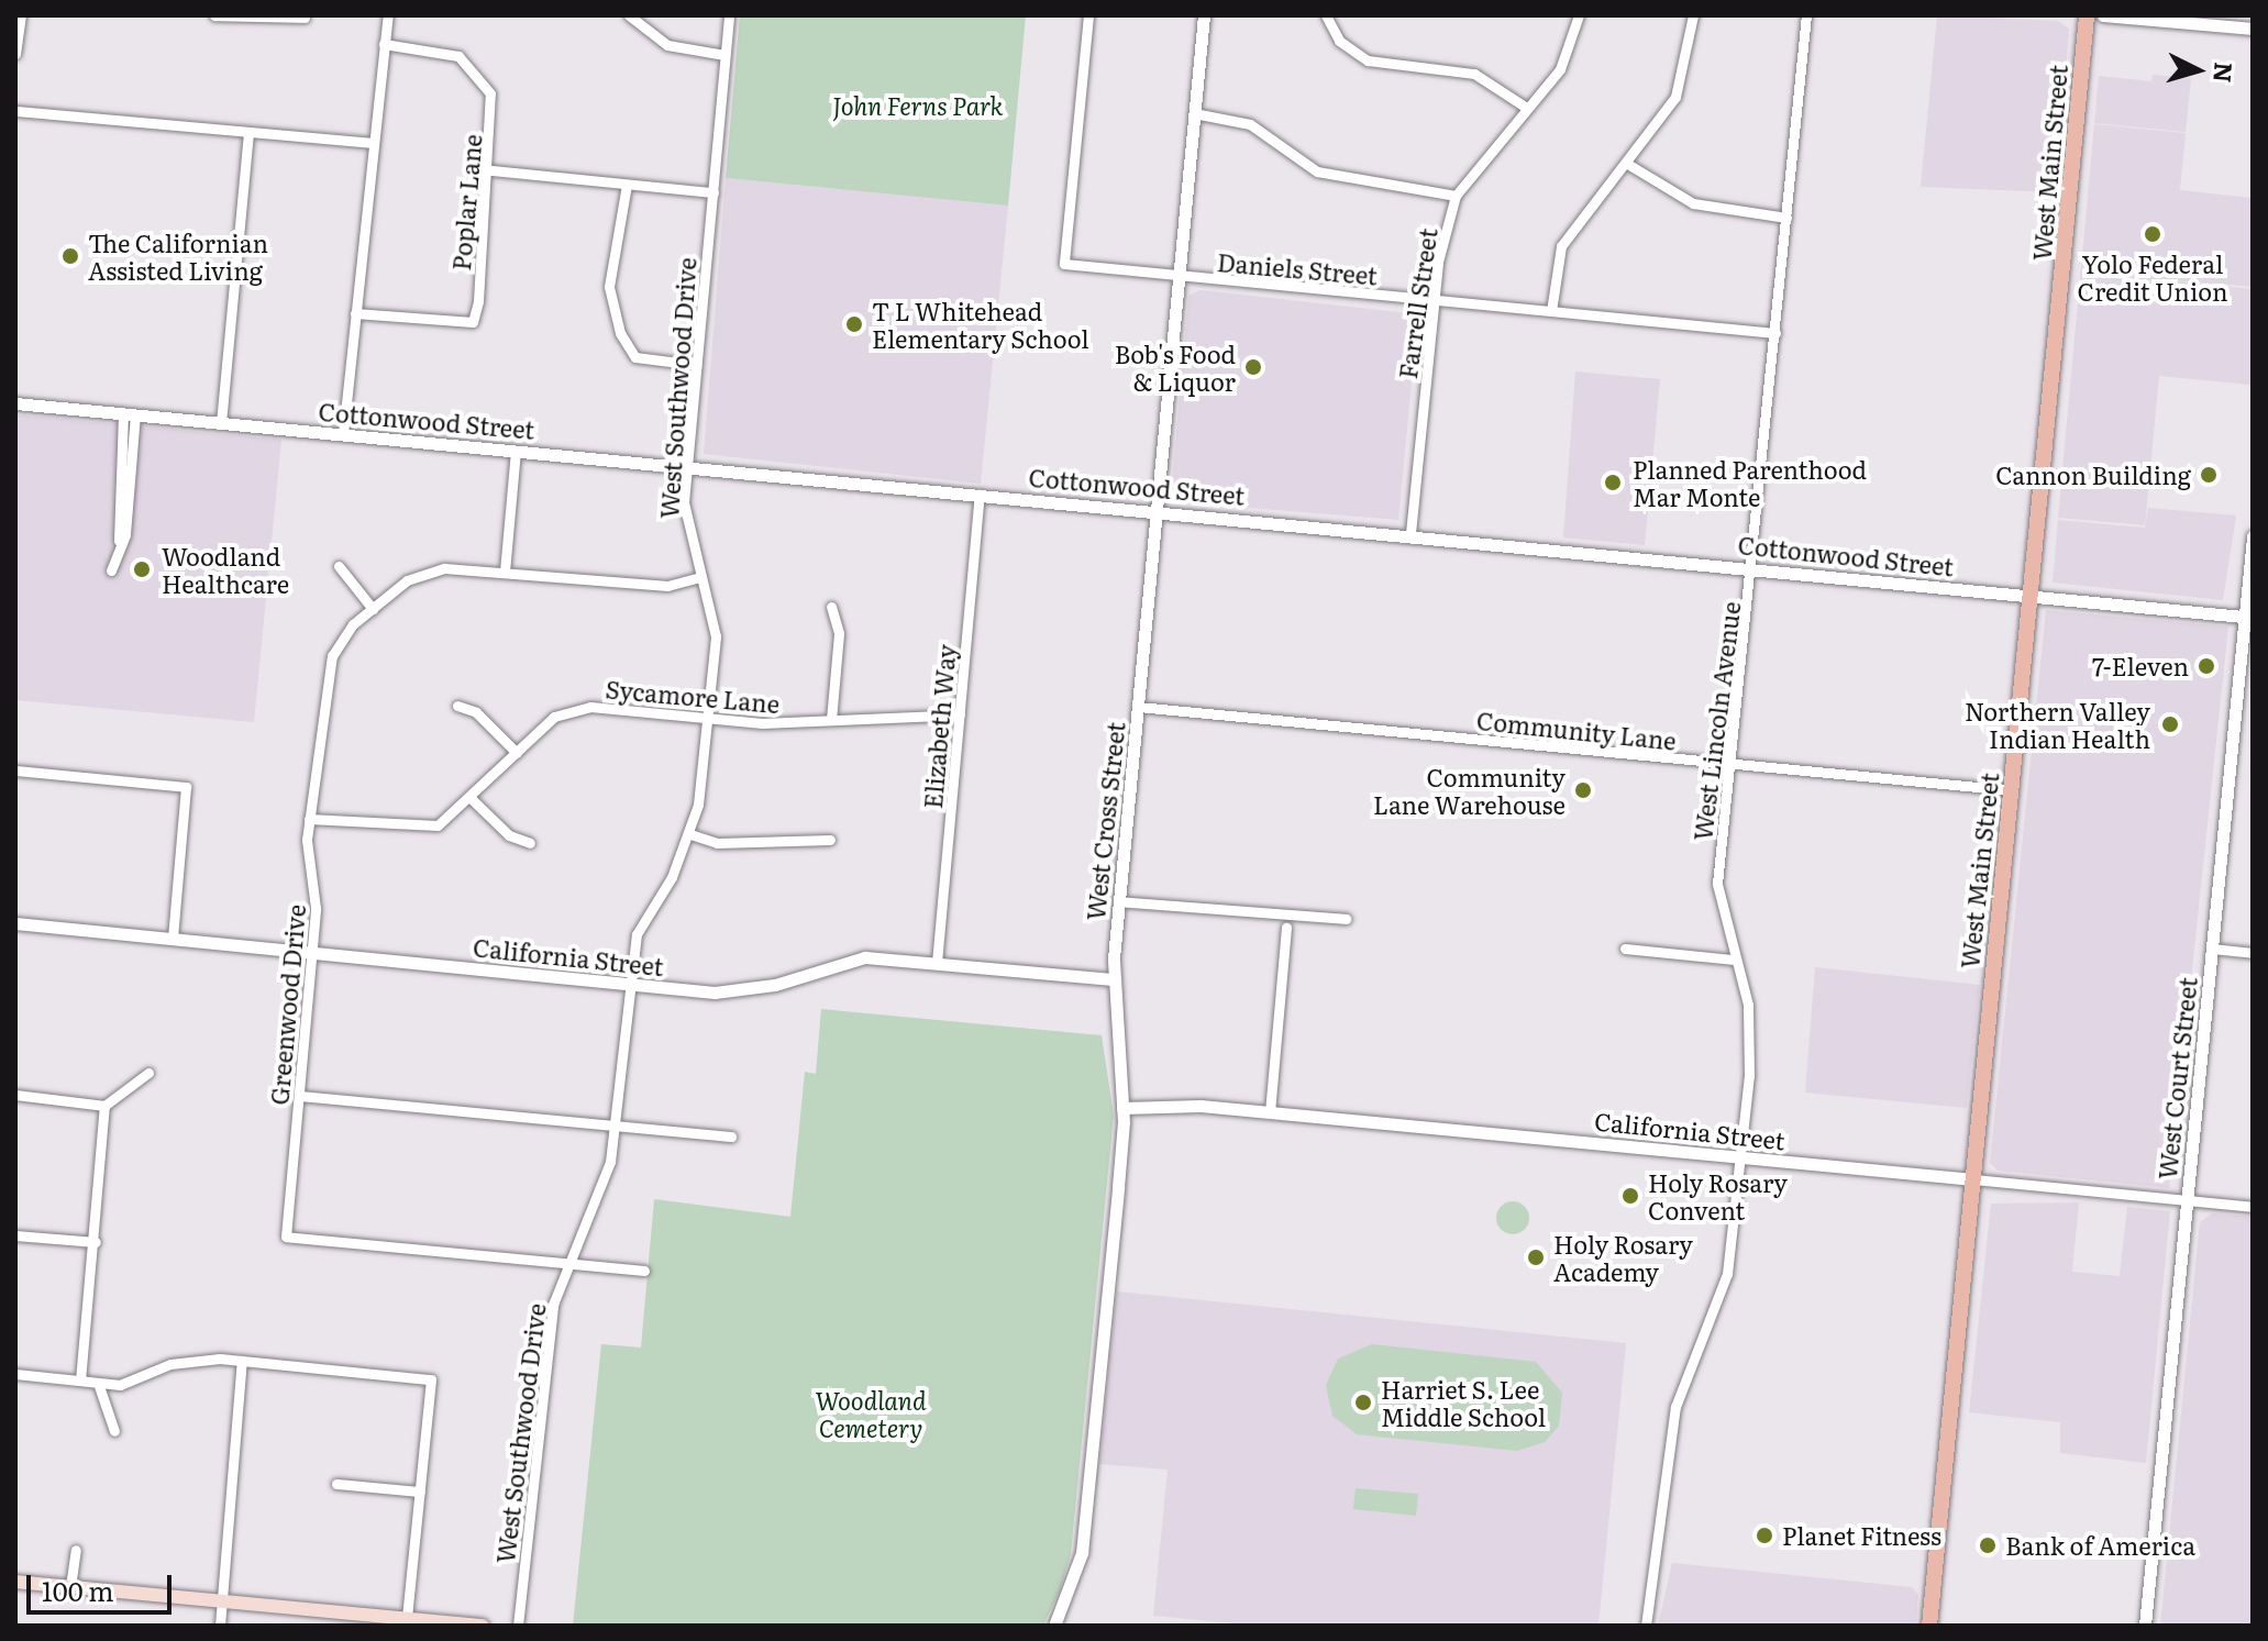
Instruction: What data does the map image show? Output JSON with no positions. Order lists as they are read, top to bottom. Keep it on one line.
{"streets":{"main road":["West Main Street"],"street":["Poplar Lane","Daniels Street","Farrell Street","West Southwood Drive","Cottonwood Street","Sycamore Lane","West Lincoln Avenue","Elizabeth Way","Community Lane","West Cross Street","California Street","Greenwood Drive","West Court Street"]},"crossings":[["West Main Street","Cottonwood Street"],["West Main Street","Community Lane"],["West Main Street","California Street"],["Daniels Street","Farrell Street"],["Daniels Street","West Lincoln Avenue"],["Daniels Street","West Cross Street"],["Farrell Street","Cottonwood Street"],["West Southwood Drive","Cottonwood Street"],["West Southwood Drive","Sycamore Lane"],["West Southwood Drive","California Street"],["West Southwood Drive","Greenwood Drive"],["Cottonwood Street","West Lincoln Avenue"],["Cottonwood Street","Elizabeth Way"],["Cottonwood Street","West Cross Street"],["Cottonwood Street","West Court Street"],["Sycamore Lane","Elizabeth Way"],["Sycamore Lane","Greenwood Drive"],["West Lincoln Avenue","Community Lane"],["West Lincoln Avenue","California Street"],["Elizabeth Way","California Street"],["Community Lane","West Cross Street"],["West Cross Street","California Street"],["California Street","Greenwood Drive"],["California Street","West Court Street"]],"parks":["John Ferns Park","Woodland Cemetery"],"places":["Yolo Federal Credit Union","The Californian Assisted Living","T L Whitehead Elementary School","Bob's Food & Liquor","Cannon Building","Planned Parenthood Mar Monte","Woodland Healthcare","7-Eleven","Northern Valley Indian Health","Community Lane Warehouse","Holy Rosary Convent","Holy Rosary Academy","Harriet S. Lee Middle School","Planet Fitness","Bank of America"],"scale_bar":"100 m","north":"right"}
